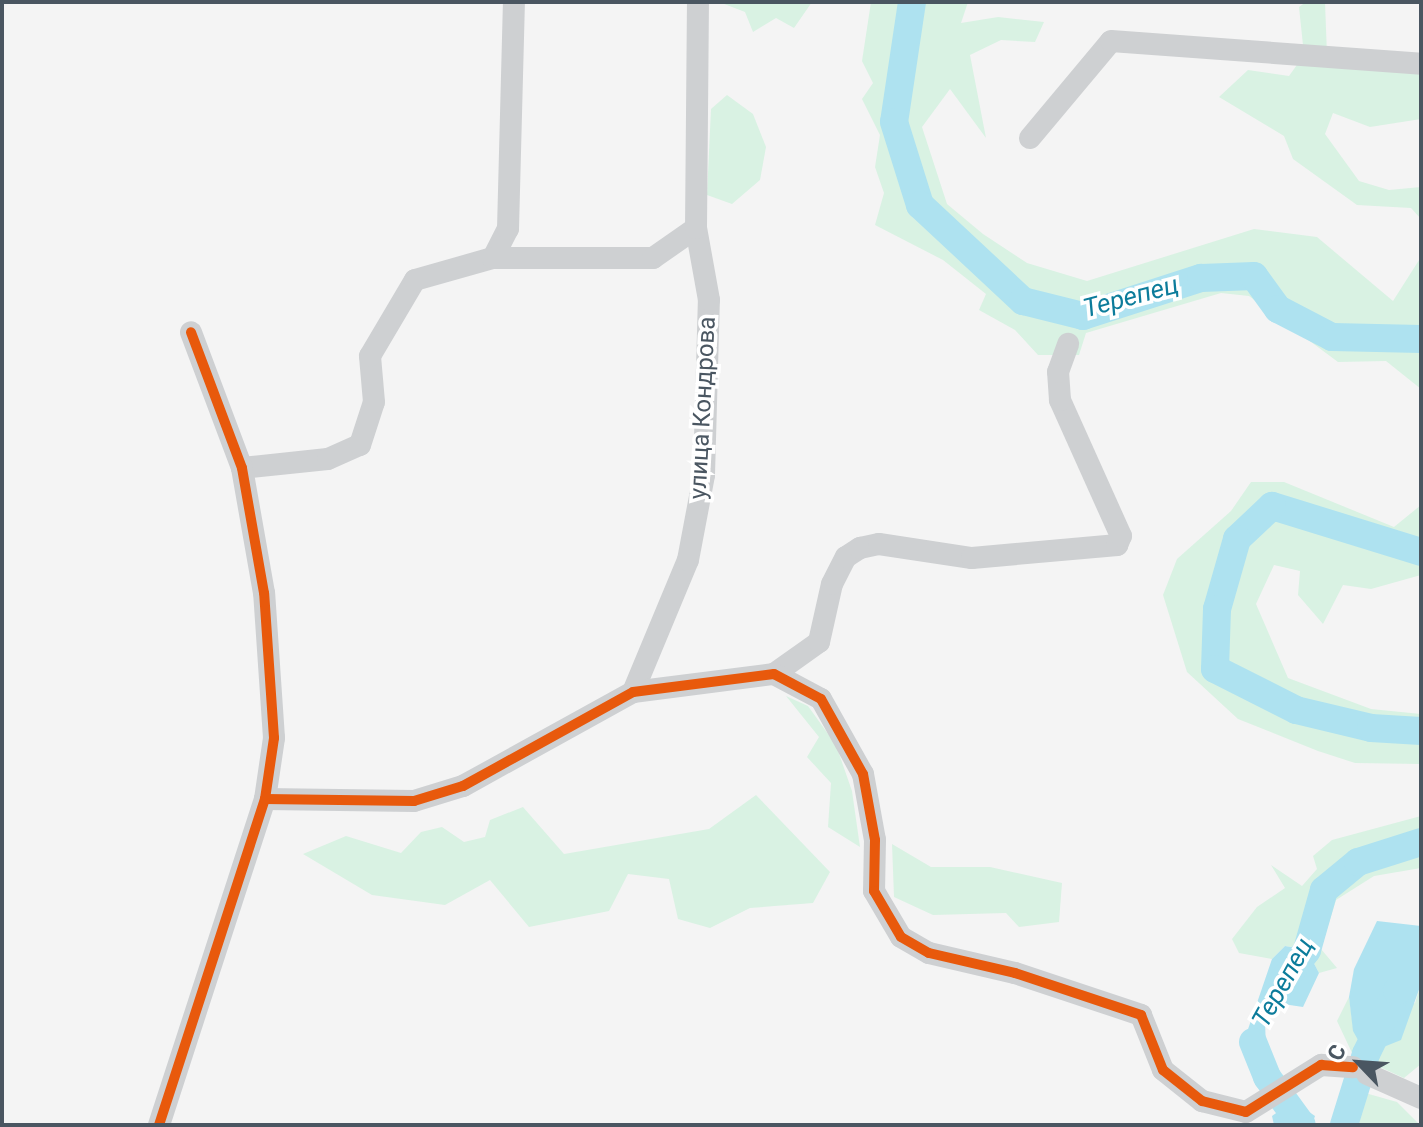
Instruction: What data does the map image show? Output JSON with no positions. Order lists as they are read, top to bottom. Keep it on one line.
{"streets":{"street":["улица Кондрова"]},"water":["Терепец"],"north":"top left"}
